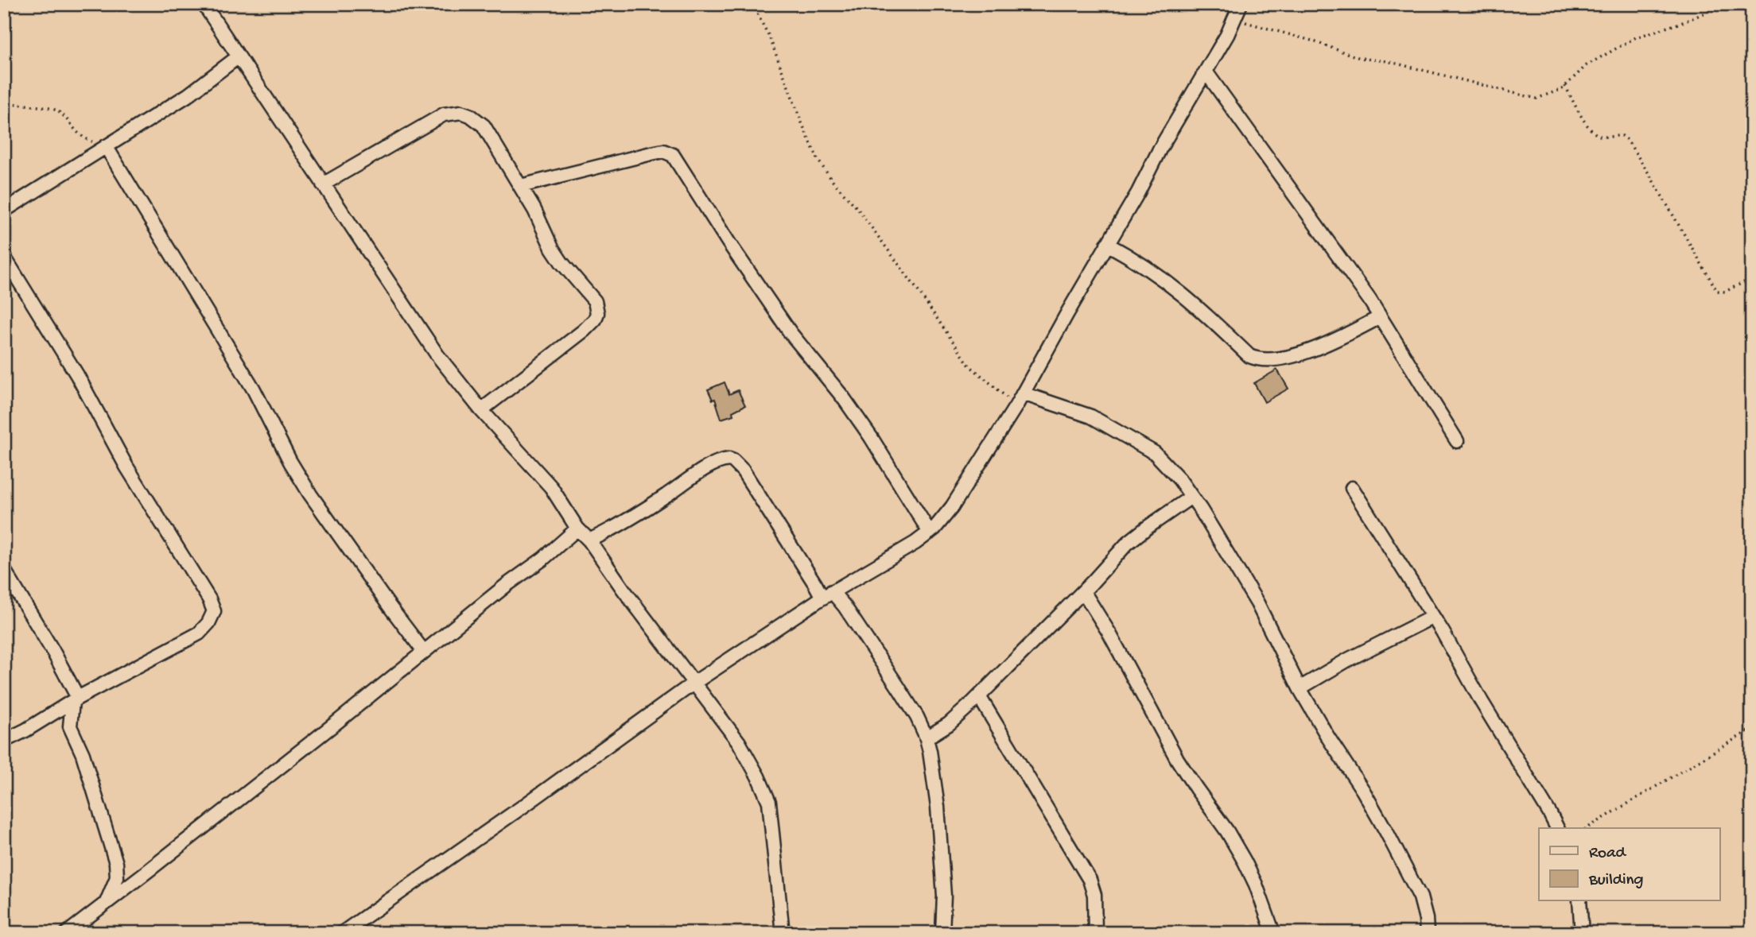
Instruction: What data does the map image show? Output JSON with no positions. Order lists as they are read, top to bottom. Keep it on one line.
{"legend":["Road","Building"]}
